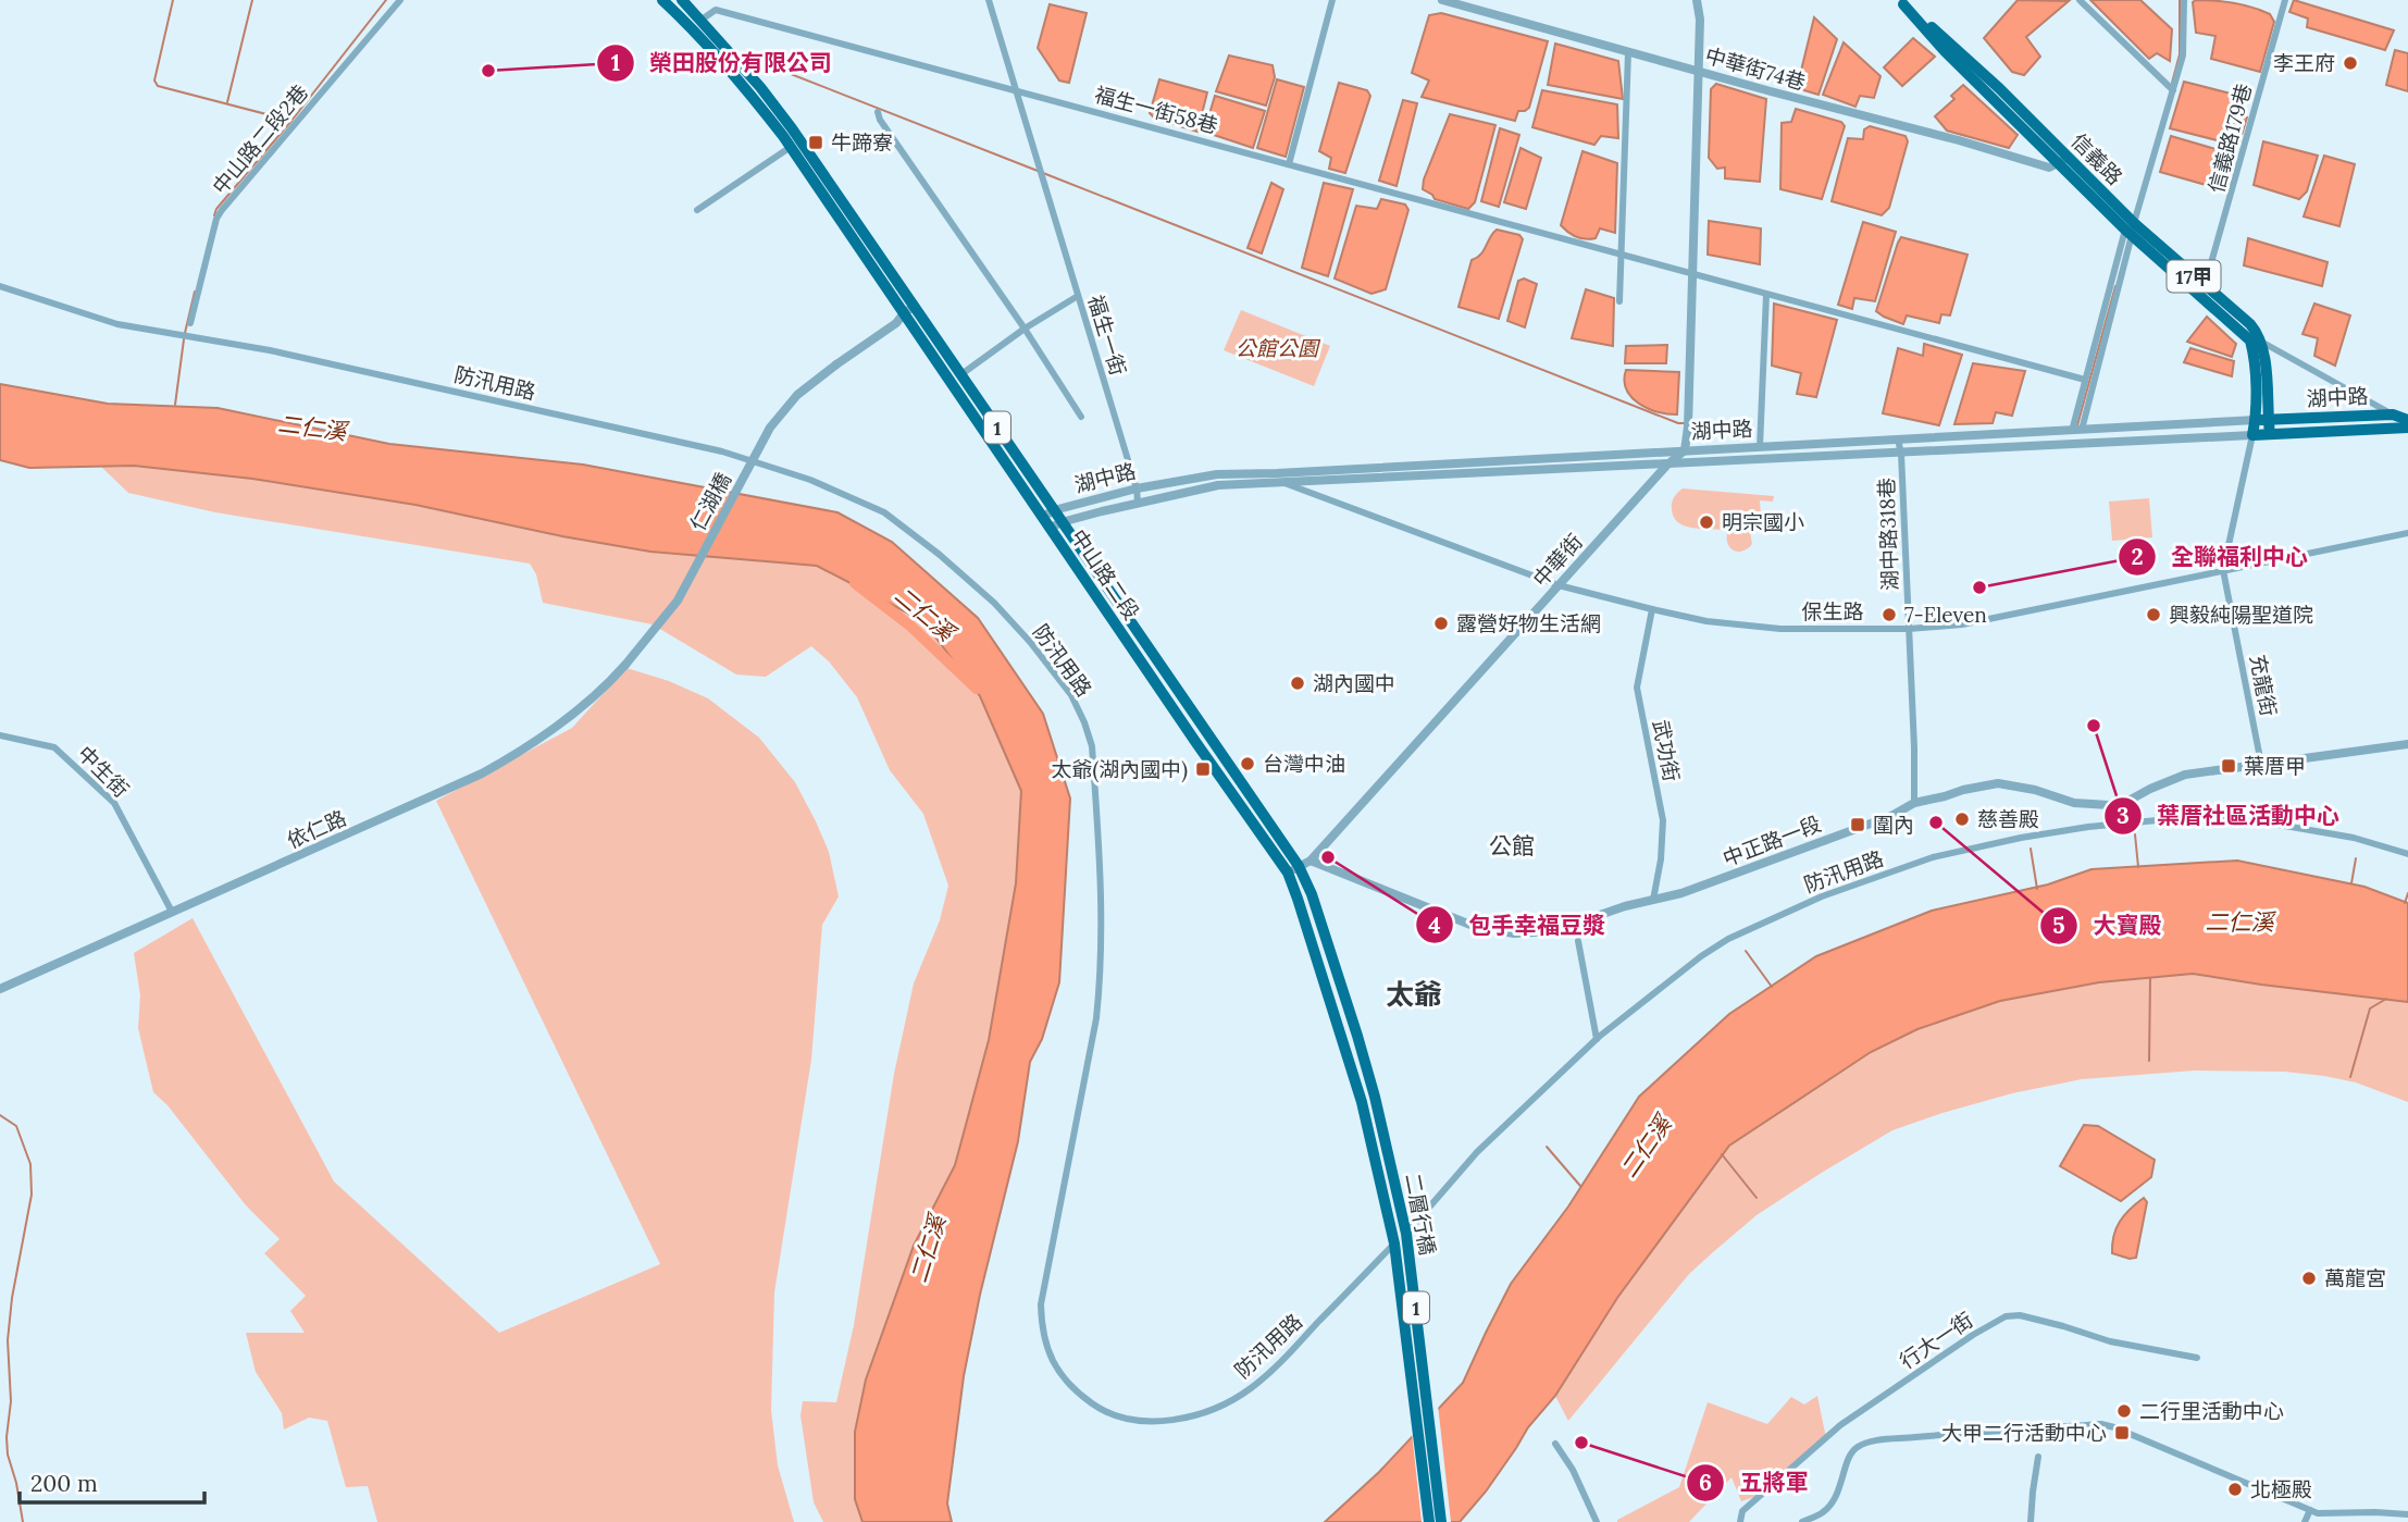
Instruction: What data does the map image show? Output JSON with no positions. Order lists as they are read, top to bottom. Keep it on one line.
{"streets":{"main road":["信義路","17甲","湖中路","1","中山路二段","二層行橋"],"street":["中華街74巷","福生一街58巷","信義路179巷","中山路二段2巷","福生一街","防汛用路","仁湖橋","湖中路318巷","中華街","保生路","充龍街","武功街","中生街","依仁路","中正路一段","行大一街"]},"crossings":[["中華街74巷","信義路"],["福生一街58巷","福生一街"],["福生一街58巷","中山路二段"],["信義路179巷","信義路"],["信義路","17甲"],["信義路","湖中路"],["17甲","湖中路"],["福生一街","湖中路"],["防汛用路","二層行橋"],["湖中路","湖中路318巷"],["湖中路","中華街"],["湖中路","中山路二段"],["湖中路","保生路"],["仁湖橋","中山路二段"],["仁湖橋","依仁路"],["湖中路318巷","保生路"],["湖中路318巷","中正路一段"],["中華街","保生路"],["中華街","中正路一段"],["中山路二段","二層行橋"],["保生路","充龍街"],["保生路","武功街"],["充龍街","中正路一段"],["武功街","中正路一段"],["中生街","依仁路"]],"districts":["公館","太爺"],"water":["二仁溪"],"parks":["公館公園"],"places":{"other":["李王府","榮田股份有限公司","明宗國小","全聯福利中心","7-Eleven","興毅純陽聖道院","露營好物生活網","湖內國中","葉厝社區活動中心","台灣中油","慈善殿","大寶殿","包手幸福豆漿","萬龍宮","二行里活動中心","五將軍","北極殿"],"transit":["牛蹄寮","葉厝甲","太爺(湖內國中)","圍內","大甲二行活動中心"]},"scale_bar":"200 m"}
